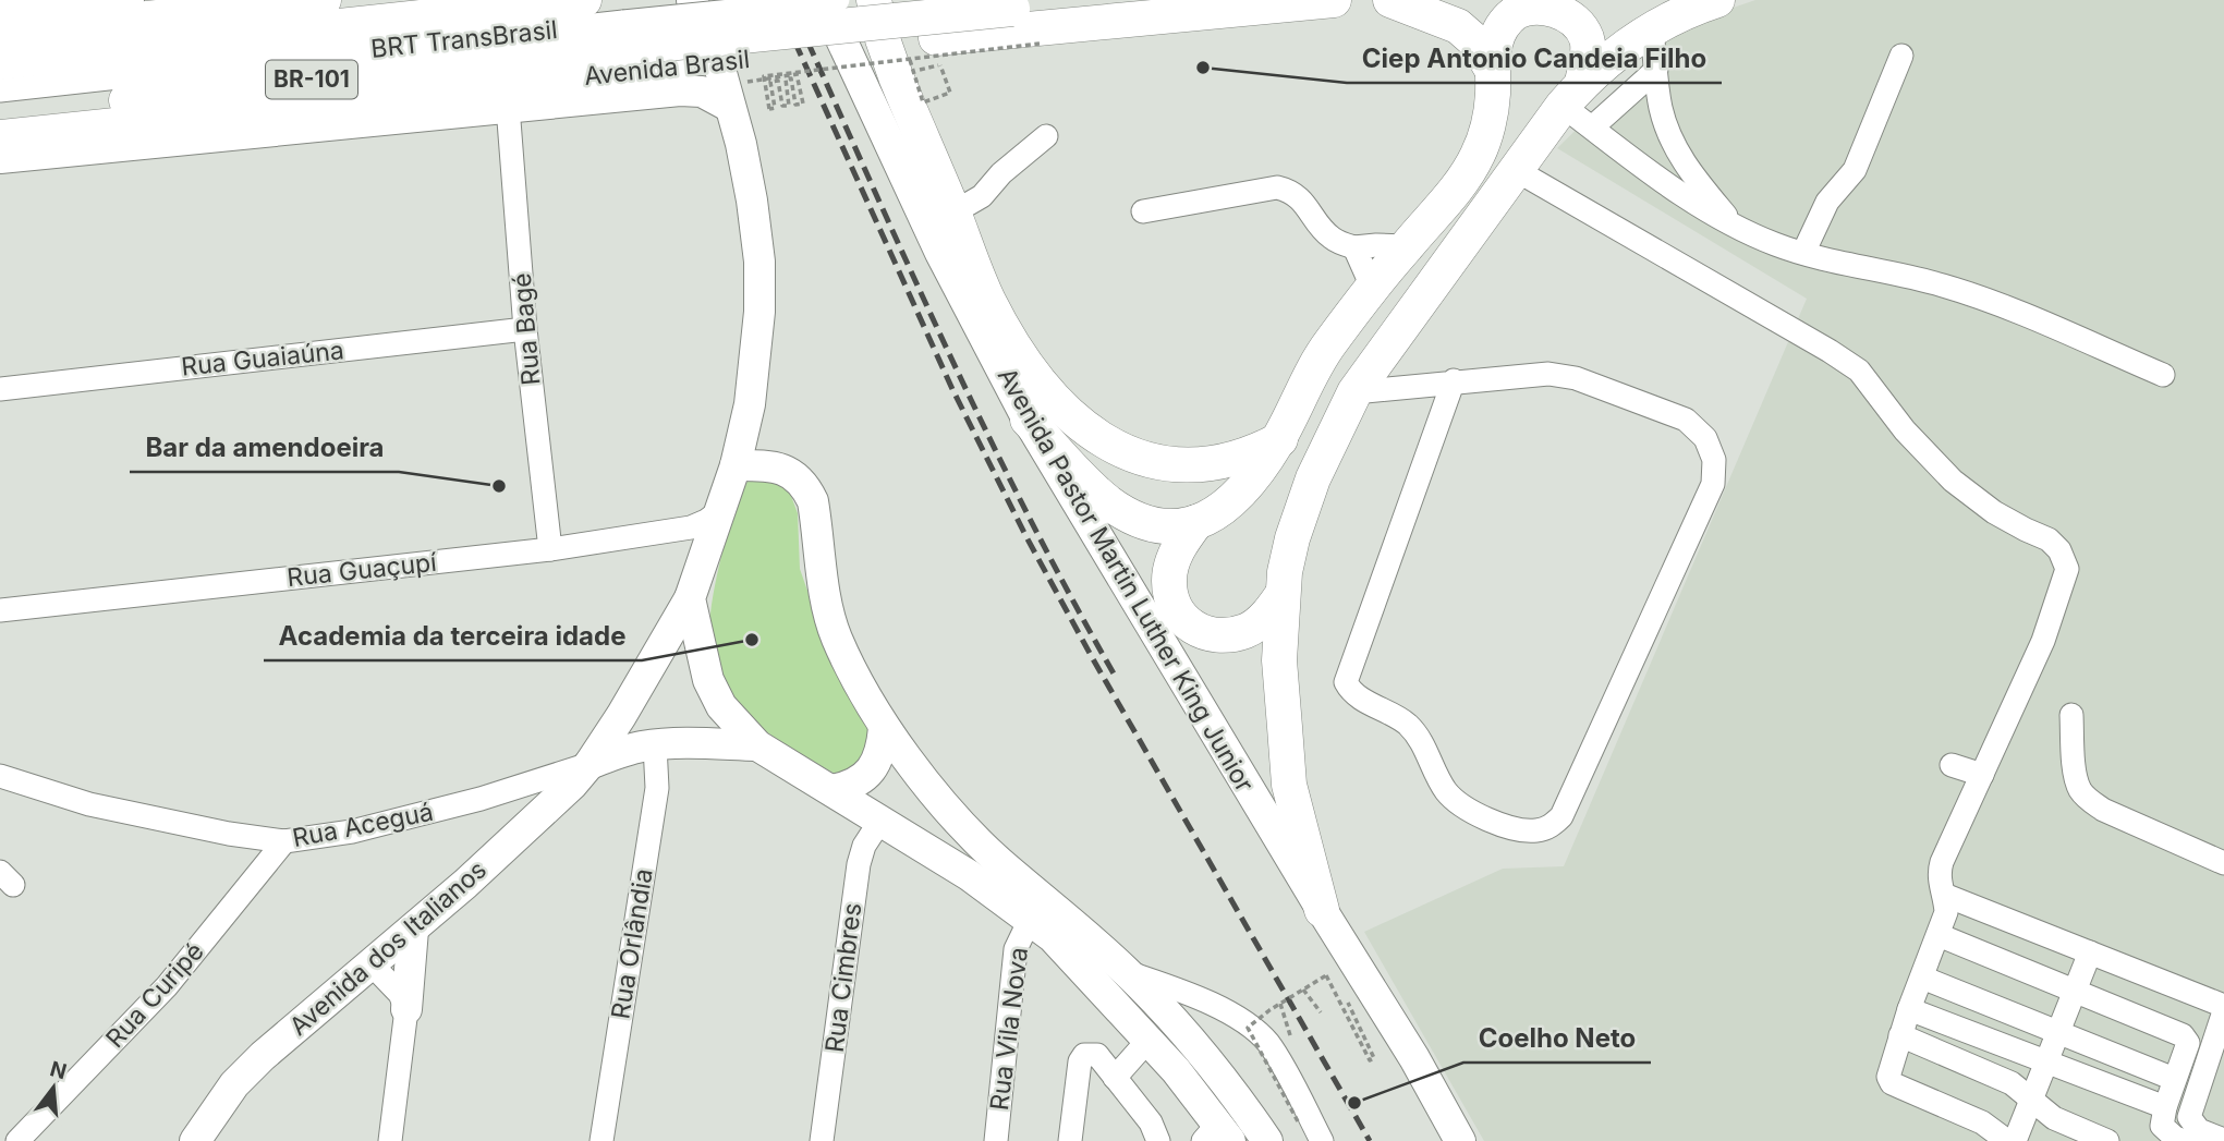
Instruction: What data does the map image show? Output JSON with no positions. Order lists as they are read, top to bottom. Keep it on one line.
{"streets":{"highway":["Avenida Brasil","BR-101"],"main road":["Avenida Pastor Martin Luther King Junior","Avenida dos Italianos"],"street":["BRT TransBrasil","Rua Bagé","Rua Guaiaúna","Rua Guaçupí","Rua Aceguá","Rua Orlândia","Rua Cimbres","Rua Curipé","Rua Vila Nova"]},"crossings":[["BRT TransBrasil","Avenida Brasil"],["Avenida Brasil","Rua Bagé"],["Rua Bagé","Rua Guaiaúna"],["Rua Bagé","Rua Guaçupí"],["Rua Aceguá","Avenida dos Italianos"],["Rua Aceguá","Rua Curipé"],["Rua Orlândia","Avenida dos Italianos"]],"places":["Ciep Antonio Candeia Filho","Bar da amendoeira","Academia da terceira idade","Coelho Neto"],"north":"top"}
